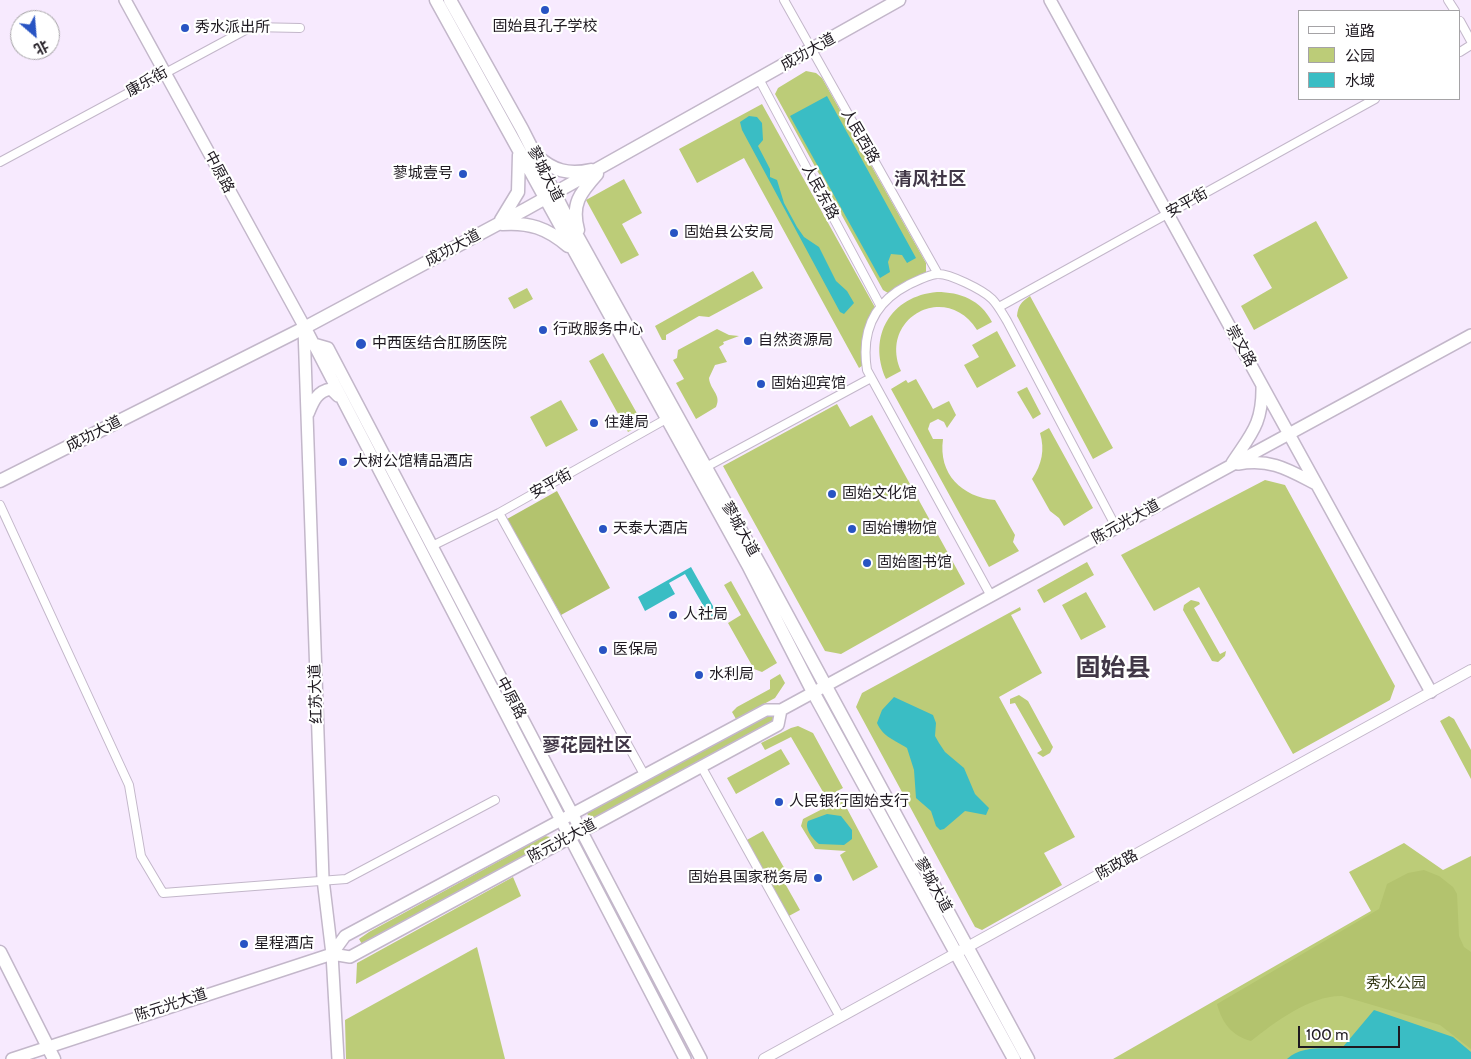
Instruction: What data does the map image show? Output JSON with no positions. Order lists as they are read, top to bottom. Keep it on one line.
{"streets":{"main road":["成功大道","中原路","蓼城大道","崇文路","陈元光大道","红苏大道"],"street":["康乐街","人民西路","人民东路","安平街","陈政路"]},"crossings":[["成功大道","人民西路"],["成功大道","中原路"],["成功大道","蓼城大道"],["成功大道","人民东路"],["成功大道","红苏大道"],["康乐街","中原路"],["中原路","安平街"],["中原路","陈元光大道"],["中原路","红苏大道"],["蓼城大道","安平街"],["蓼城大道","陈元光大道"],["蓼城大道","陈政路"],["安平街","崇文路"],["崇文路","陈元光大道"],["崇文路","陈政路"],["陈元光大道","红苏大道"]],"districts":["清风社区","固始县","蓼花园社区"],"parks":["秀水公园"],"places":["固始县孔子学校","秀水派出所","蓼城壹号","固始县公安局","行政服务中心","自然资源局","中西医结合肛肠医院","固始迎宾馆","住建局","大树公馆精品酒店","固始文化馆","天泰大酒店","固始博物馆","固始图书馆","人社局","医保局","水利局","人民银行固始支行","固始县国家税务局","星程酒店"],"legend":["道路","公园","水域"],"scale_bar":"100 m","north":"bottom right"}
